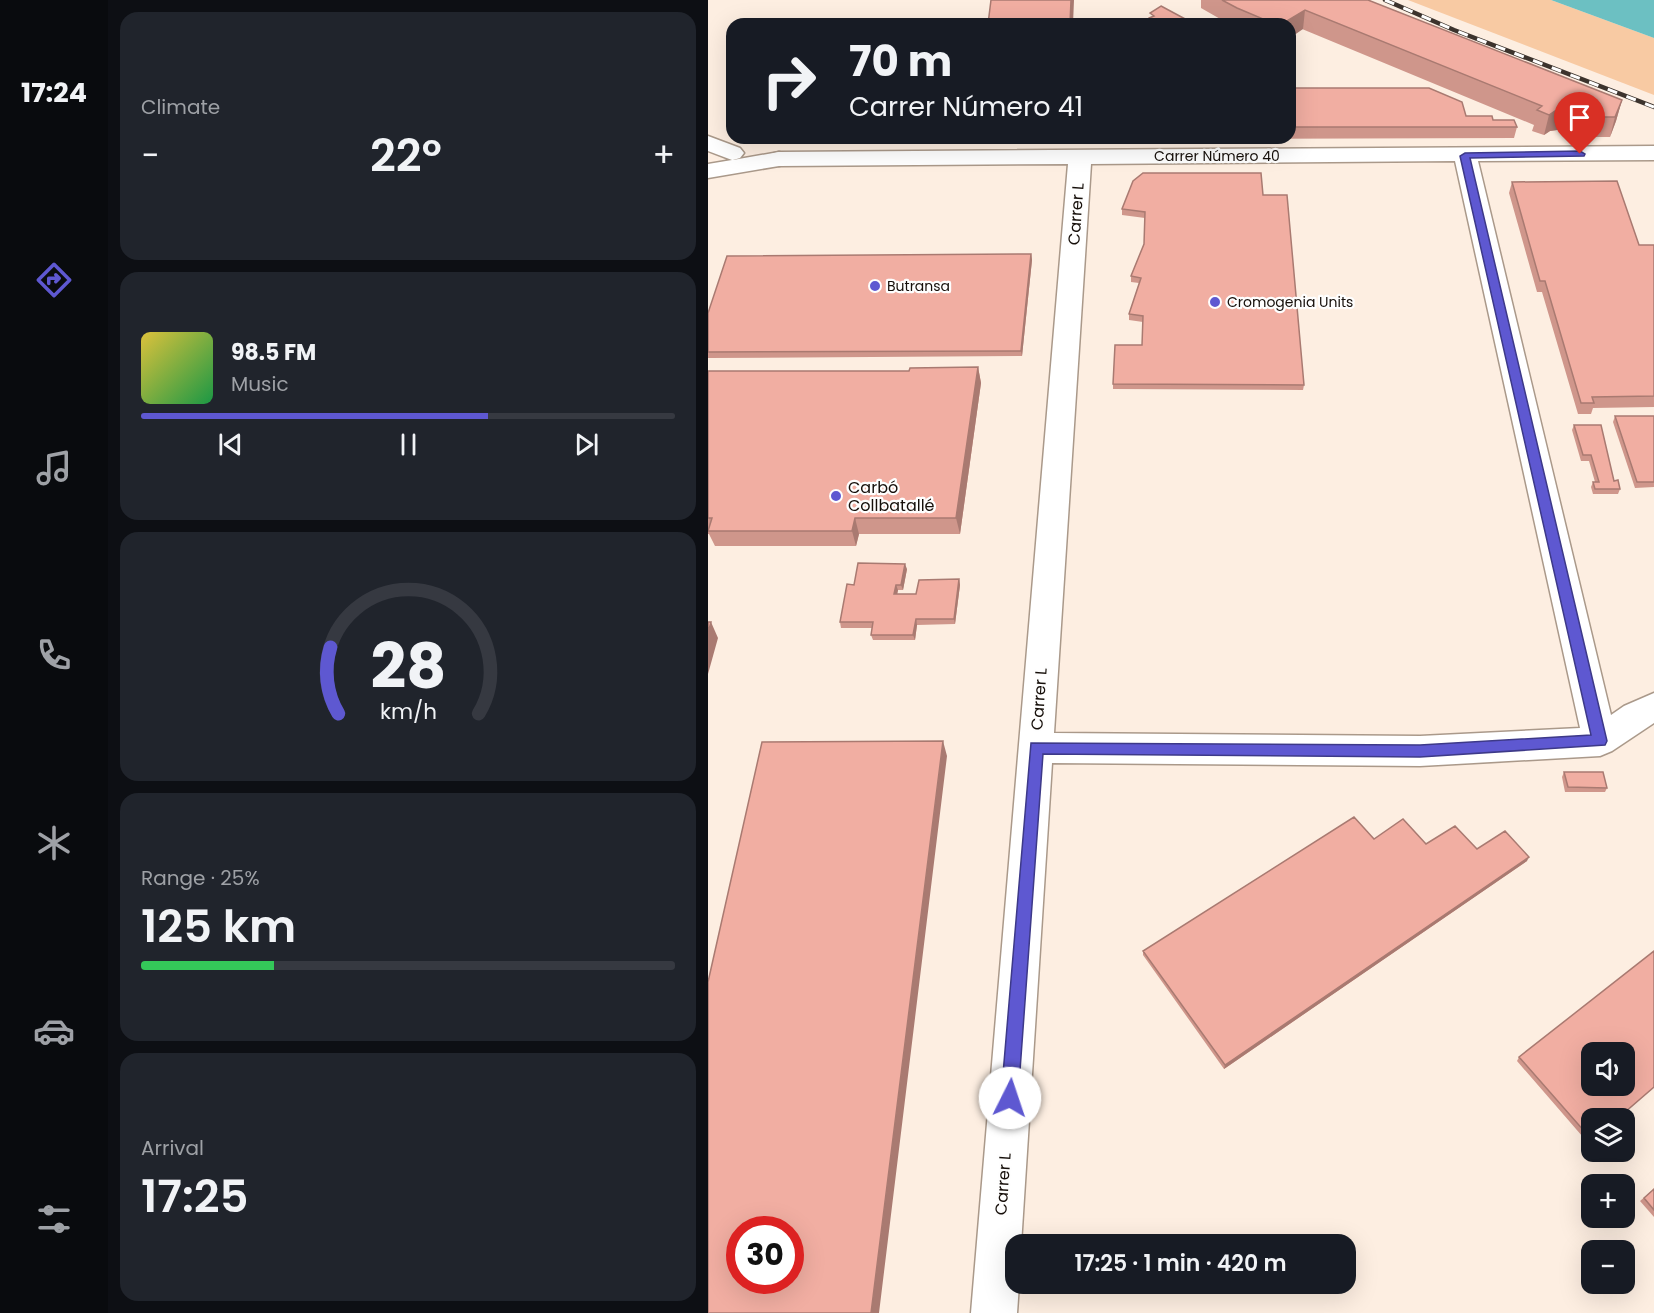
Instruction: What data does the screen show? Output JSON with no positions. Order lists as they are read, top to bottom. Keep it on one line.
{"streets":{"street":["Carrer Número 40","Carrer L"]},"crossings":[["Carrer Número 40","Carrer L"]],"places":["Butransa","Cromogenia Units","Carbó Collbatallé"],"page":{"tabs":"17:24","tile":["Climate",["Range · 25%","125 km"],["Arrival","17:25"]],"turn":["70 m","Carrer Número 41"],"heat":["−","22°","+"],"song":["98.5 FM","Music"],"map_buttons":["+","−"],"limit":"30","trip":"17:25 · 1 min · 420 m","gauge":["28","km/h"]}}
